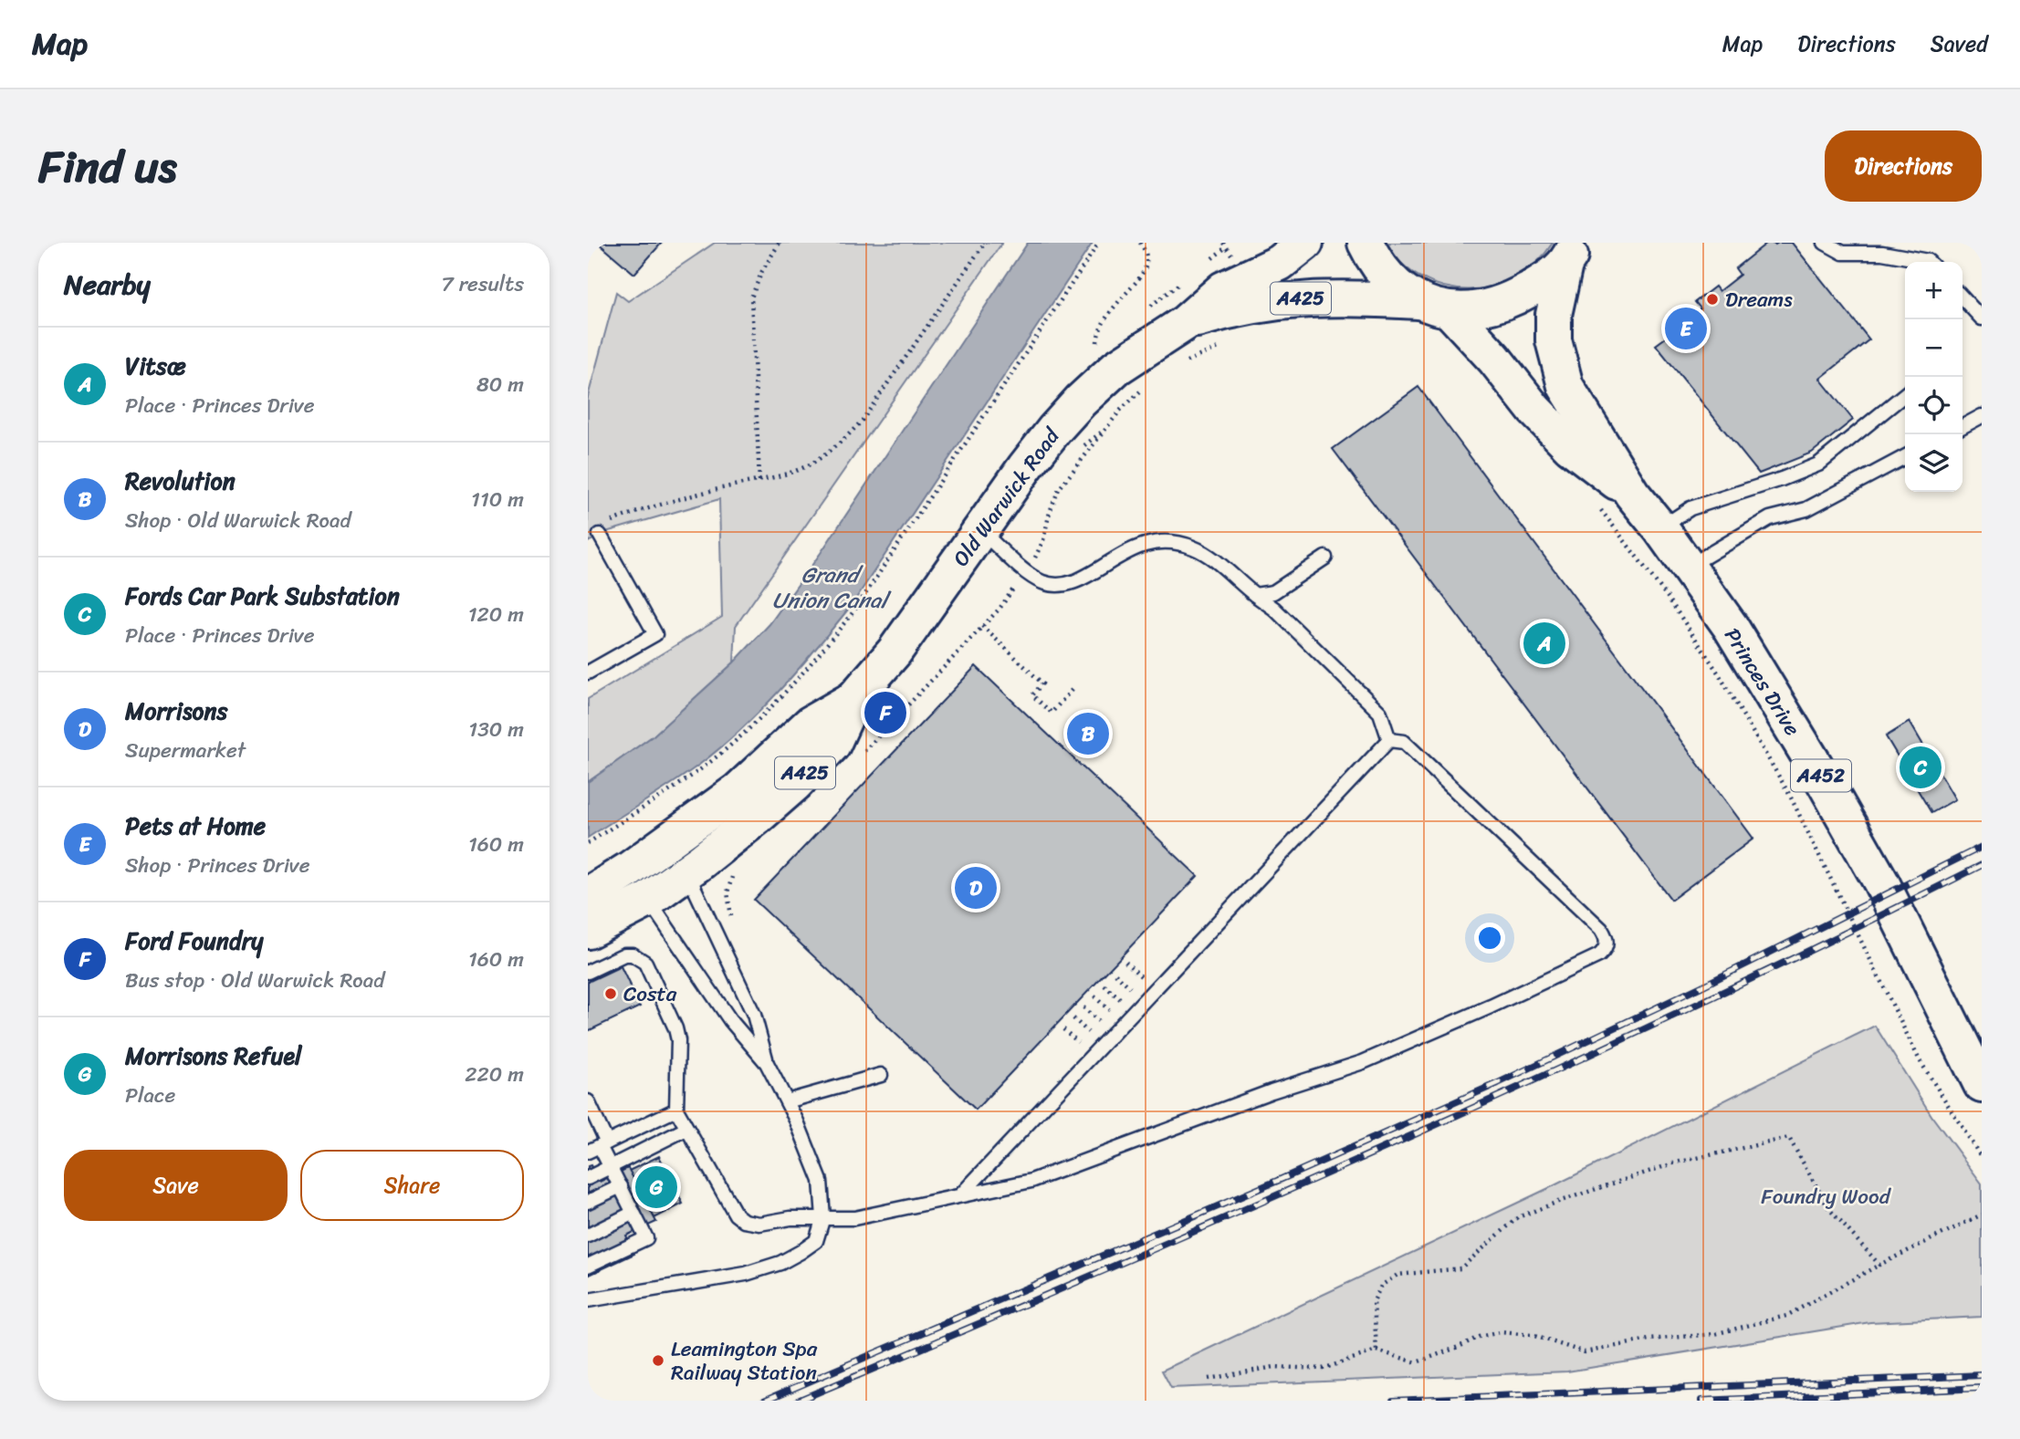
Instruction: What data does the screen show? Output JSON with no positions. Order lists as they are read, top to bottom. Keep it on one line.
{"streets":{"main road":["A425","Old Warwick Road","Princes Drive","A452"]},"crossings":[["A425","Old Warwick Road"],["A425","Princes Drive"],["Old Warwick Road","Princes Drive"]],"water":["Grand Union Canal"],"parks":["Foundry Wood"],"places":["Dreams","Costa","Leamington Spa Railway Station"],"page":{"header":"Map","nav":["Map","Directions","Saved"],"title":"Find us","buttons":["Directions",["Save","Share"]],"heading":["Nearby","7 results"],"map_buttons":["+","−"],"pins":["E","A","F","B","C","D","G"],"list":[{"mark":"A","name":"Vitsœ","note":"Place · Princes Drive","value":"80 m"},{"mark":"B","name":"Revolution","note":"Shop · Old Warwick Road","value":"110 m"},{"mark":"C","name":"Fords Car Park Substation","note":"Place · Princes Drive","value":"120 m"},{"mark":"D","name":"Morrisons","note":"Supermarket","value":"130 m"},{"mark":"E","name":"Pets at Home","note":"Shop · Princes Drive","value":"160 m"},{"mark":"F","name":"Ford Foundry","note":"Bus stop · Old Warwick Road","value":"160 m"},{"mark":"G","name":"Morrisons Refuel","note":"Place","value":"220 m"}]}}
